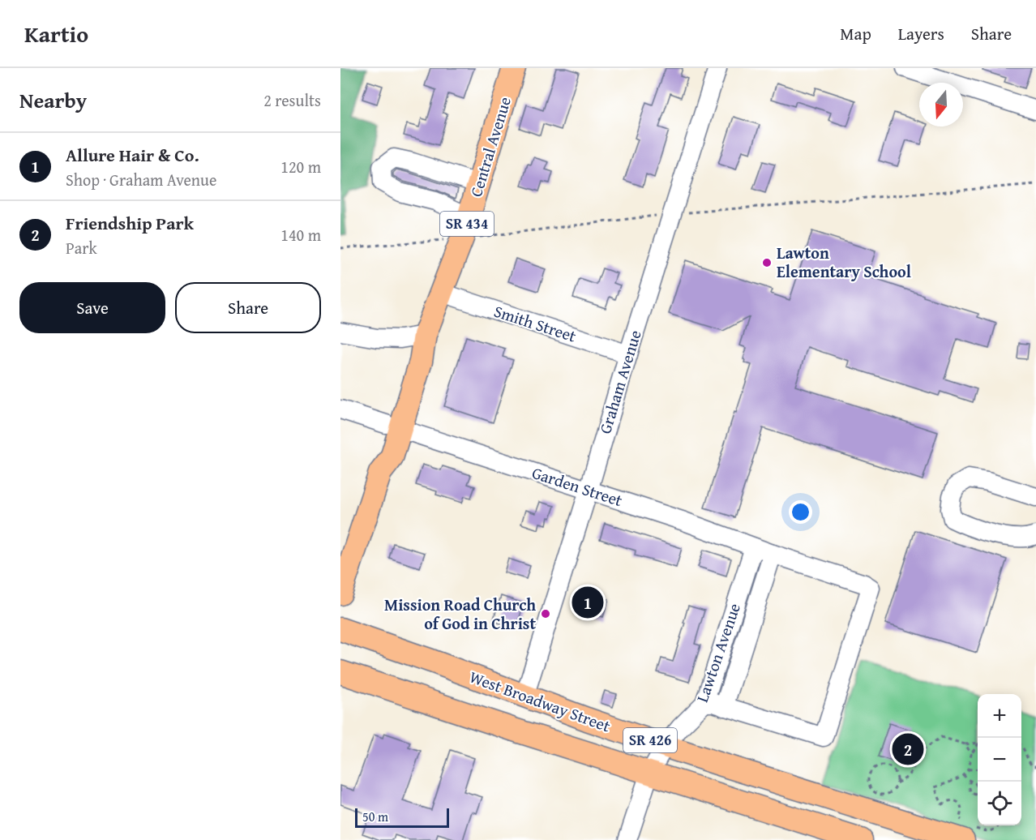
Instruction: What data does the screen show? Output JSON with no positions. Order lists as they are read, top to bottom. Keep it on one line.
{"streets":{"main road":["Central Avenue","SR 434","West Broadway Street","SR 426"],"street":["Smith Street","Graham Avenue","Garden Street","Lawton Avenue"]},"crossings":[["Central Avenue","Smith Street"],["Central Avenue","Garden Street"],["Smith Street","Graham Avenue"],["Graham Avenue","Garden Street"],["Graham Avenue","West Broadway Street"],["Garden Street","Lawton Avenue"],["Lawton Avenue","West Broadway Street"]],"places":["Lawton Elementary School","Mission Road Church of God in Christ"],"scale_bar":"50 m","north":"bottom","page":{"header":"Kartio","nav":["Map","Layers","Share"],"heading":["Nearby","2 results"],"list":[{"mark":"1","name":"Allure Hair & Co.","note":"Shop · Graham Avenue","value":"120 m"},{"mark":"2","name":"Friendship Park","note":"Park","value":"140 m"}],"buttons":["Save","Share"],"pins":["1","2"],"map_buttons":["+","−"],"scale":"50 m"}}
